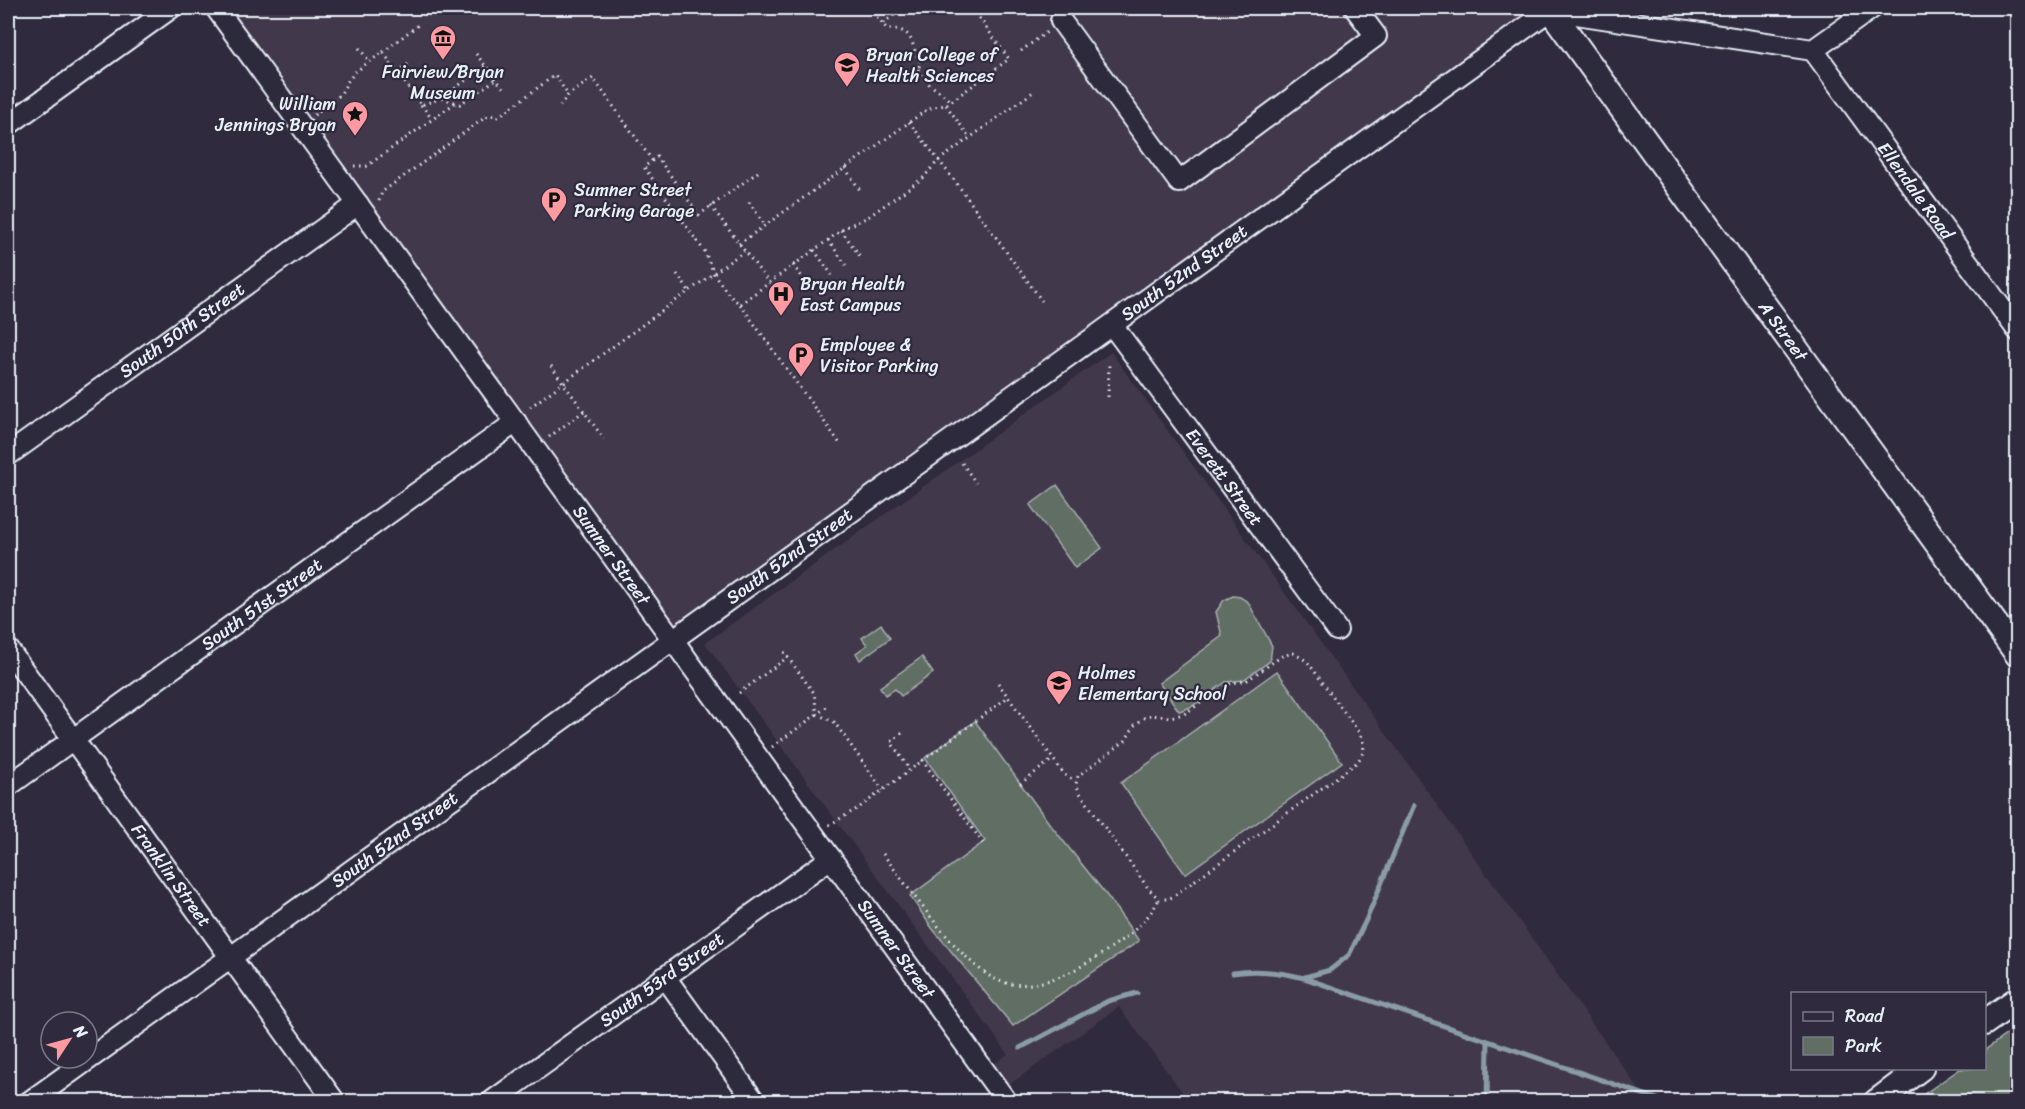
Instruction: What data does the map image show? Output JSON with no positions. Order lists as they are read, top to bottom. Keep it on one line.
{"streets":{"main road":["A Street"],"street":["Ellendale Road","South 52nd Street","South 50th Street","Everett Street","Sumner Street","South 51st Street","Franklin Street","South 53rd Street"]},"crossings":[["South 52nd Street","A Street"],["South 52nd Street","Everett Street"],["South 52nd Street","Sumner Street"],["South 52nd Street","Franklin Street"],["South 50th Street","Sumner Street"],["Sumner Street","South 51st Street"],["Sumner Street","South 53rd Street"],["South 51st Street","Franklin Street"]],"places":{"museum":["Fairview/Bryan Museum"],"school or university":["Bryan College of Health Sciences","Holmes Elementary School"],"place":["William Jennings Bryan"],"parking":["Sumner Street Parking Garage","Employee & Visitor Parking"],"hospital":["Bryan Health East Campus"]},"legend":["Road","Park"],"north":"top right"}
